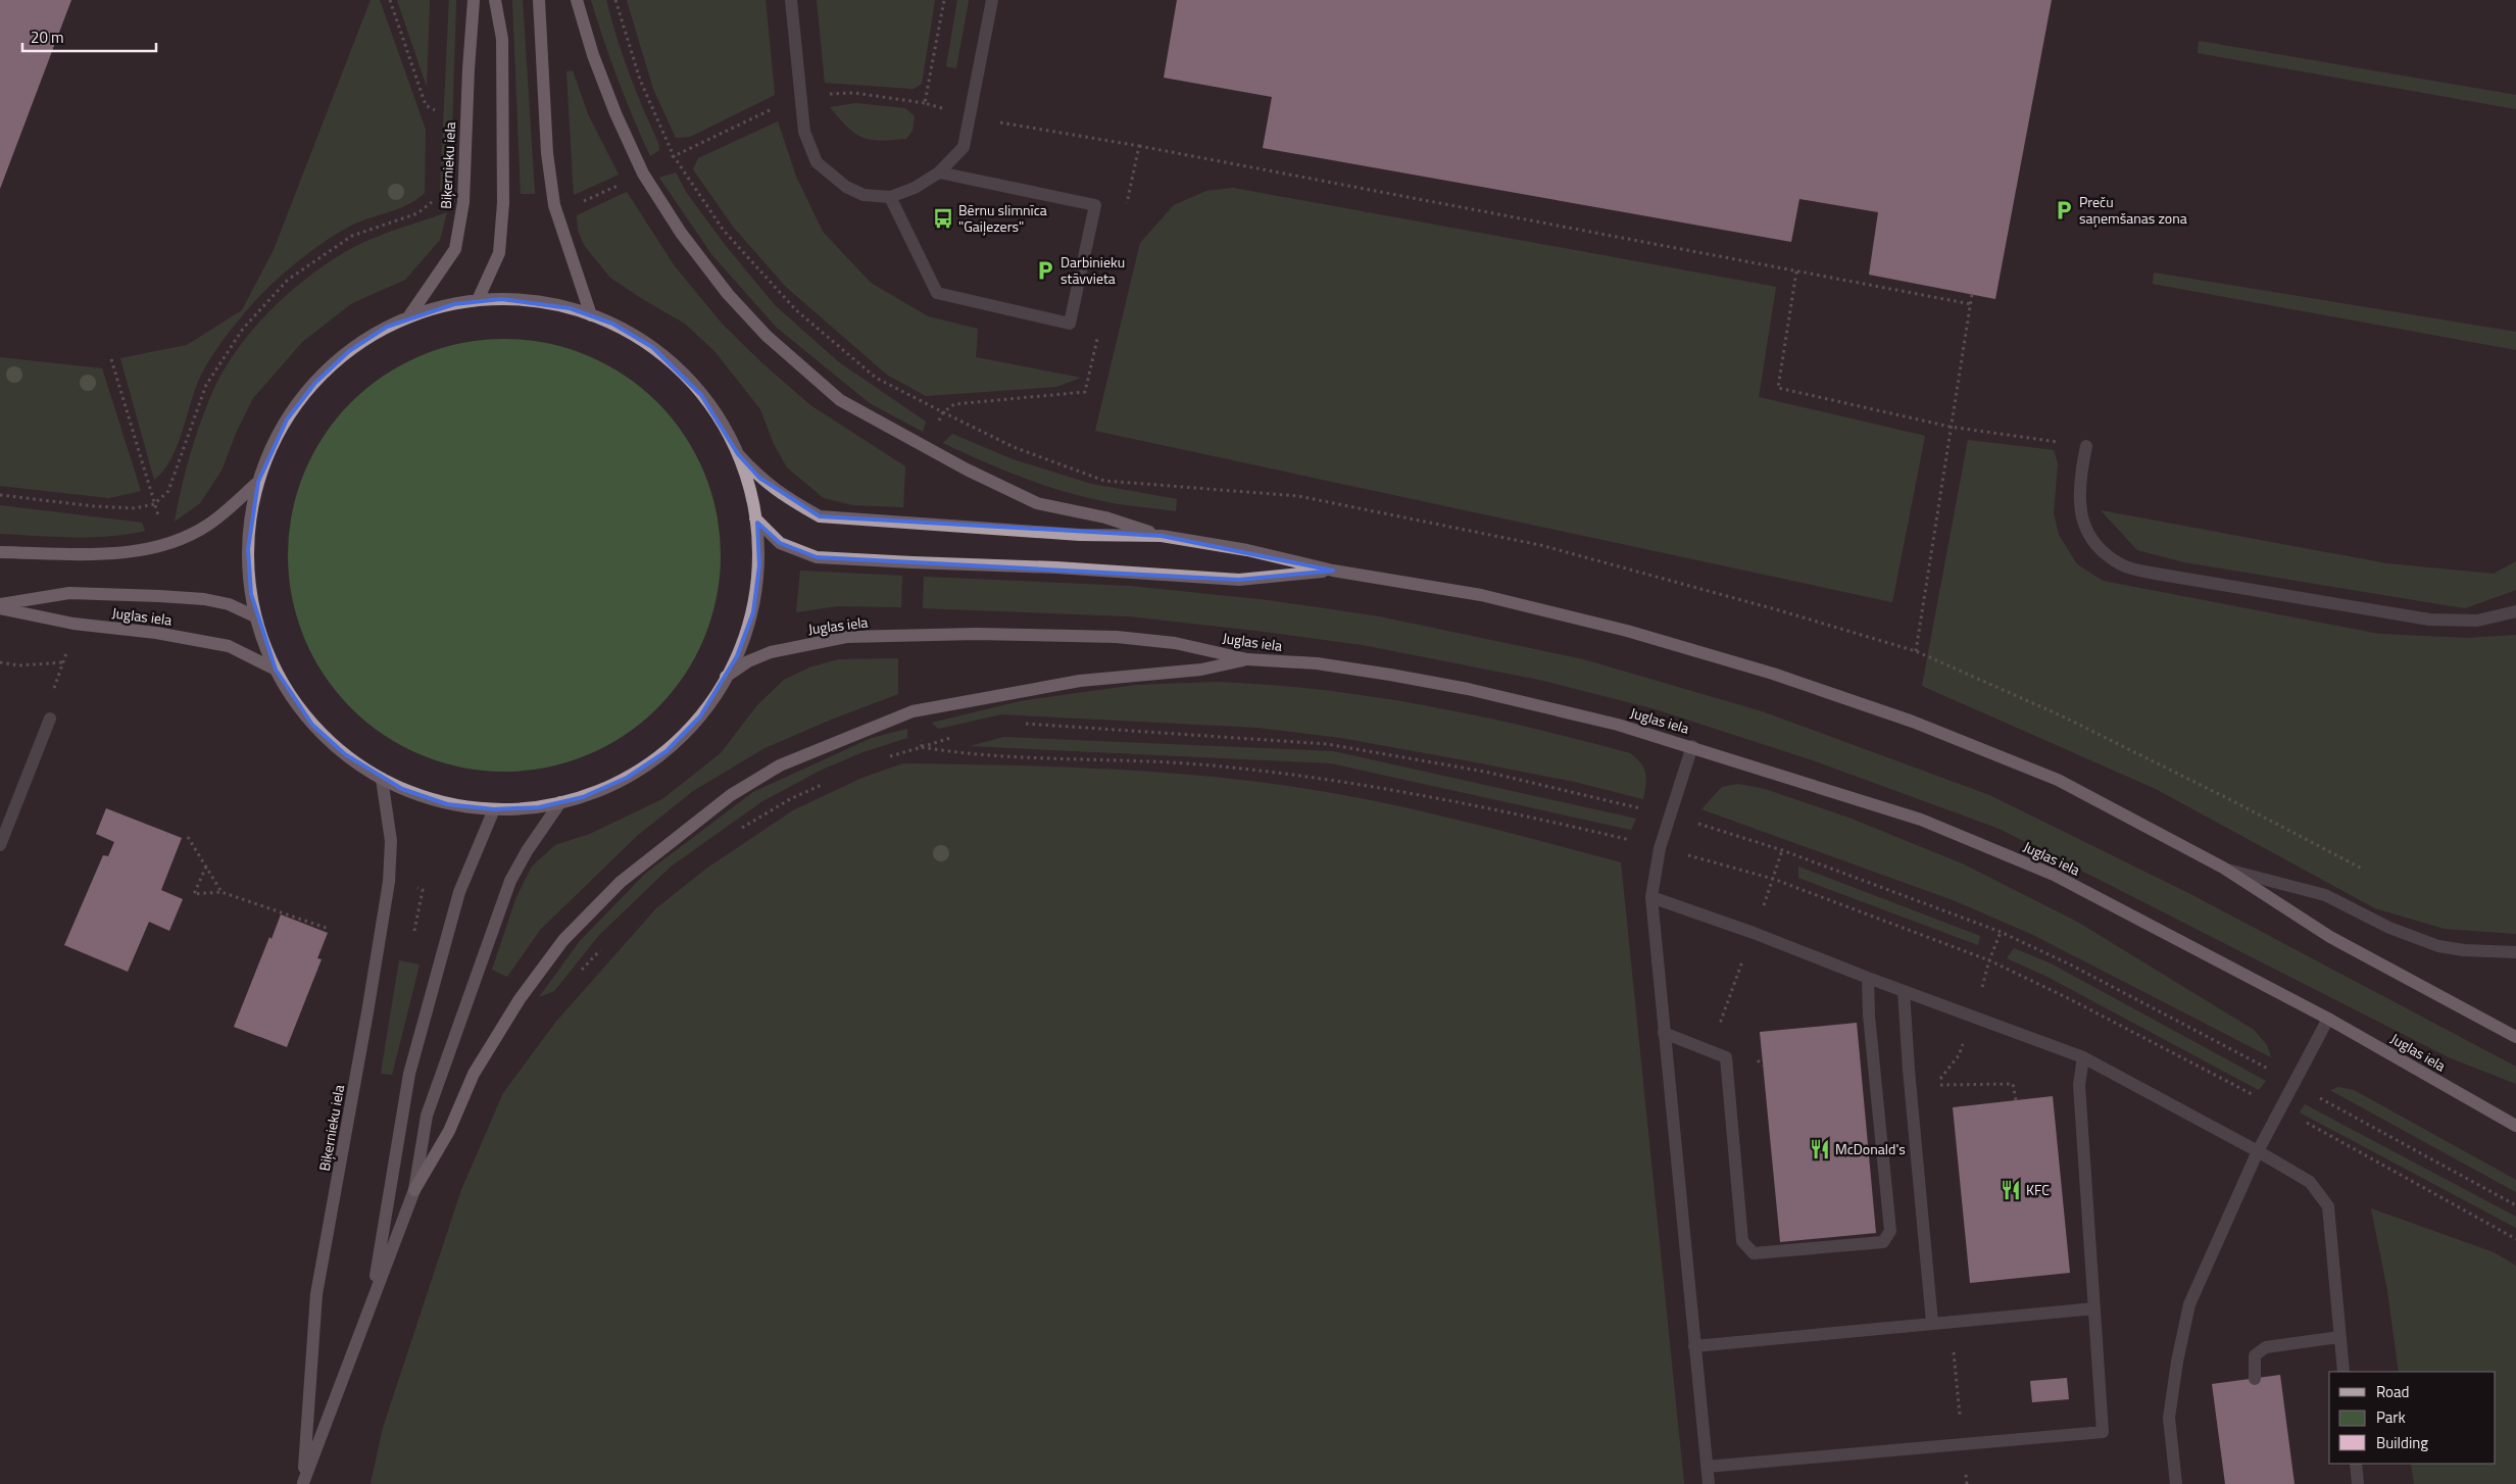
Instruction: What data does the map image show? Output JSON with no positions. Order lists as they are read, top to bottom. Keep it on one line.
{"streets":{"main road":["Biķernieku iela","Juglas iela"]},"places":{"parking":["Preču saņemšanas zona","Darbinieku stāvvieta"],"bus stop":["Bērnu slimnīca \"Gaiļezers\""],"restaurant":["McDonald's","KFC"]},"legend":["Road","Park","Building"],"scale_bar":"20 m"}
